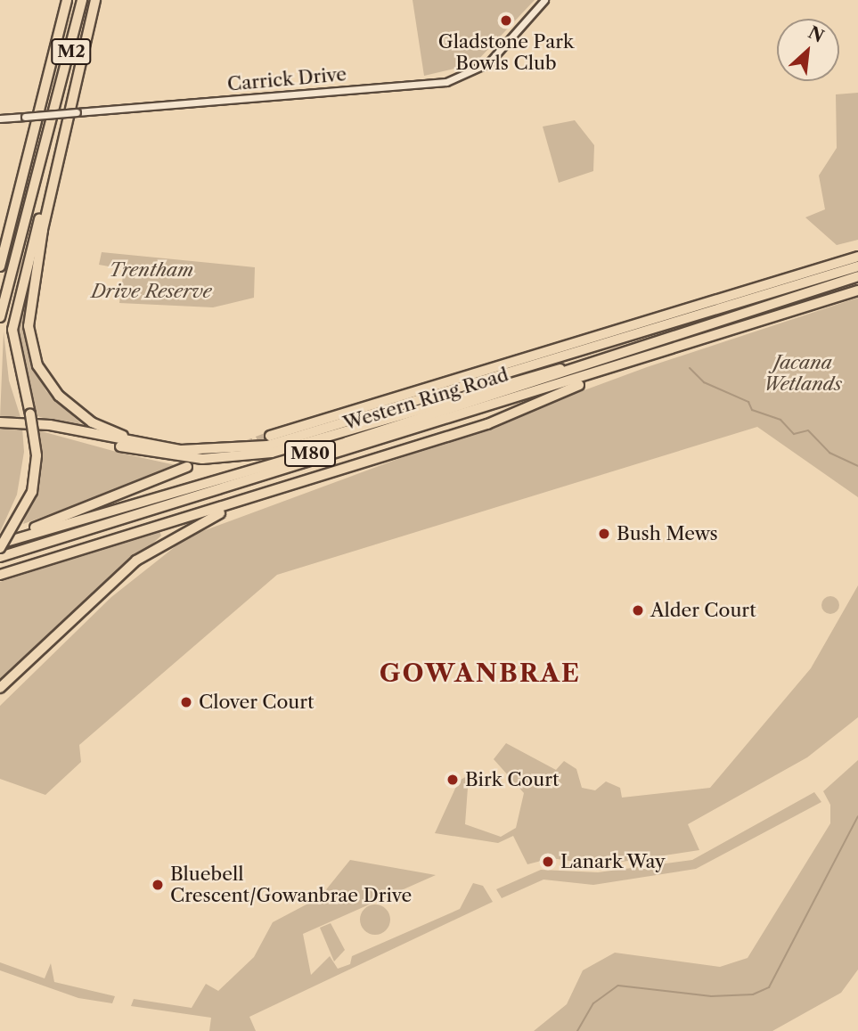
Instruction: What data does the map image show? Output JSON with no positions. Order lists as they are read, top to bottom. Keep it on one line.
{"streets":{"highway":["M2","Western Ring Road","M80"],"street":["Carrick Drive"]},"districts":["GOWANBRAE"],"parks":["Trentham Drive Reserve","Jacana Wetlands"],"places":["Gladstone Park Bowls Club","Bush Mews","Alder Court","Clover Court","Birk Court","Lanark Way","Bluebell Crescent/Gowanbrae Drive"],"north":"top right"}
